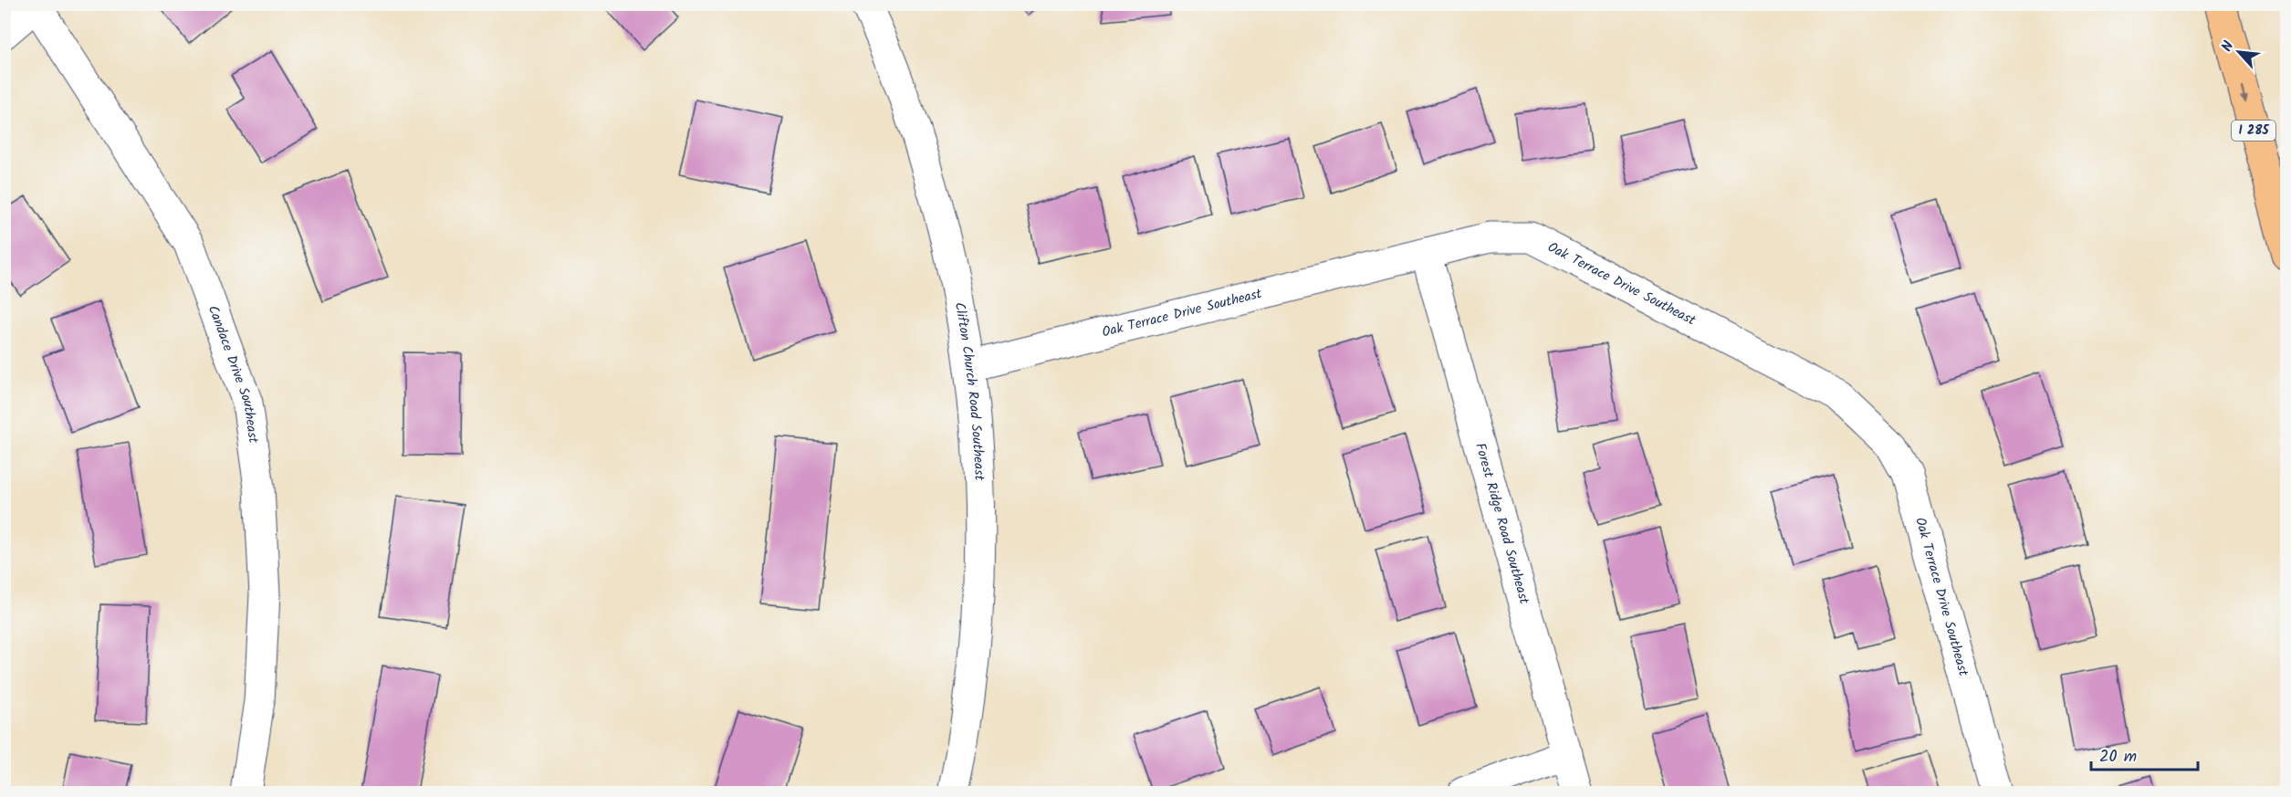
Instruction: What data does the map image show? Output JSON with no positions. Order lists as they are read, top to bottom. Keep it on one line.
{"streets":{"highway":["I 285"],"street":["Oak Terrace Drive Southeast","Candace Drive Southeast","Clifton Church Road Southeast","Forest Ridge Road Southeast"]},"crossings":[["Oak Terrace Drive Southeast","Clifton Church Road Southeast"],["Oak Terrace Drive Southeast","Forest Ridge Road Southeast"]],"scale_bar":"20 m","north":"top left"}
